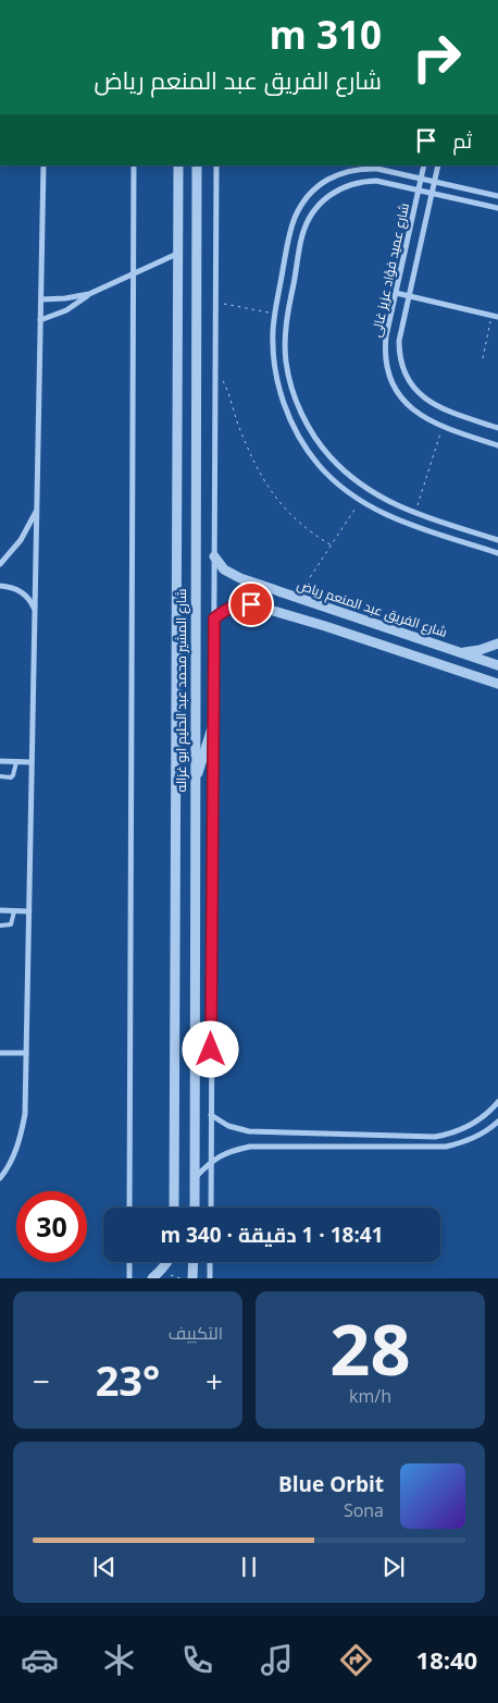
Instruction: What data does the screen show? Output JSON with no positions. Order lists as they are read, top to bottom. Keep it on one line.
{"streets":{"street":["شارع عميد فؤاد عزيز غالى","شارع الفريق عبد المنعم رياض","شارع المشير محمد عبد الحليم ابو غزاله"]},"page":{"turn":["310 m","شارع الفريق عبد المنعم رياض"],"then":"ثم","limit":"30","trip":"18:41 · 1 دقيقة · 340 m","tile":[["28","km/h"],"التكييف"],"heat":["−","23°","+"],"song":["Blue Orbit","Sona"],"tabs":"18:40"}}
